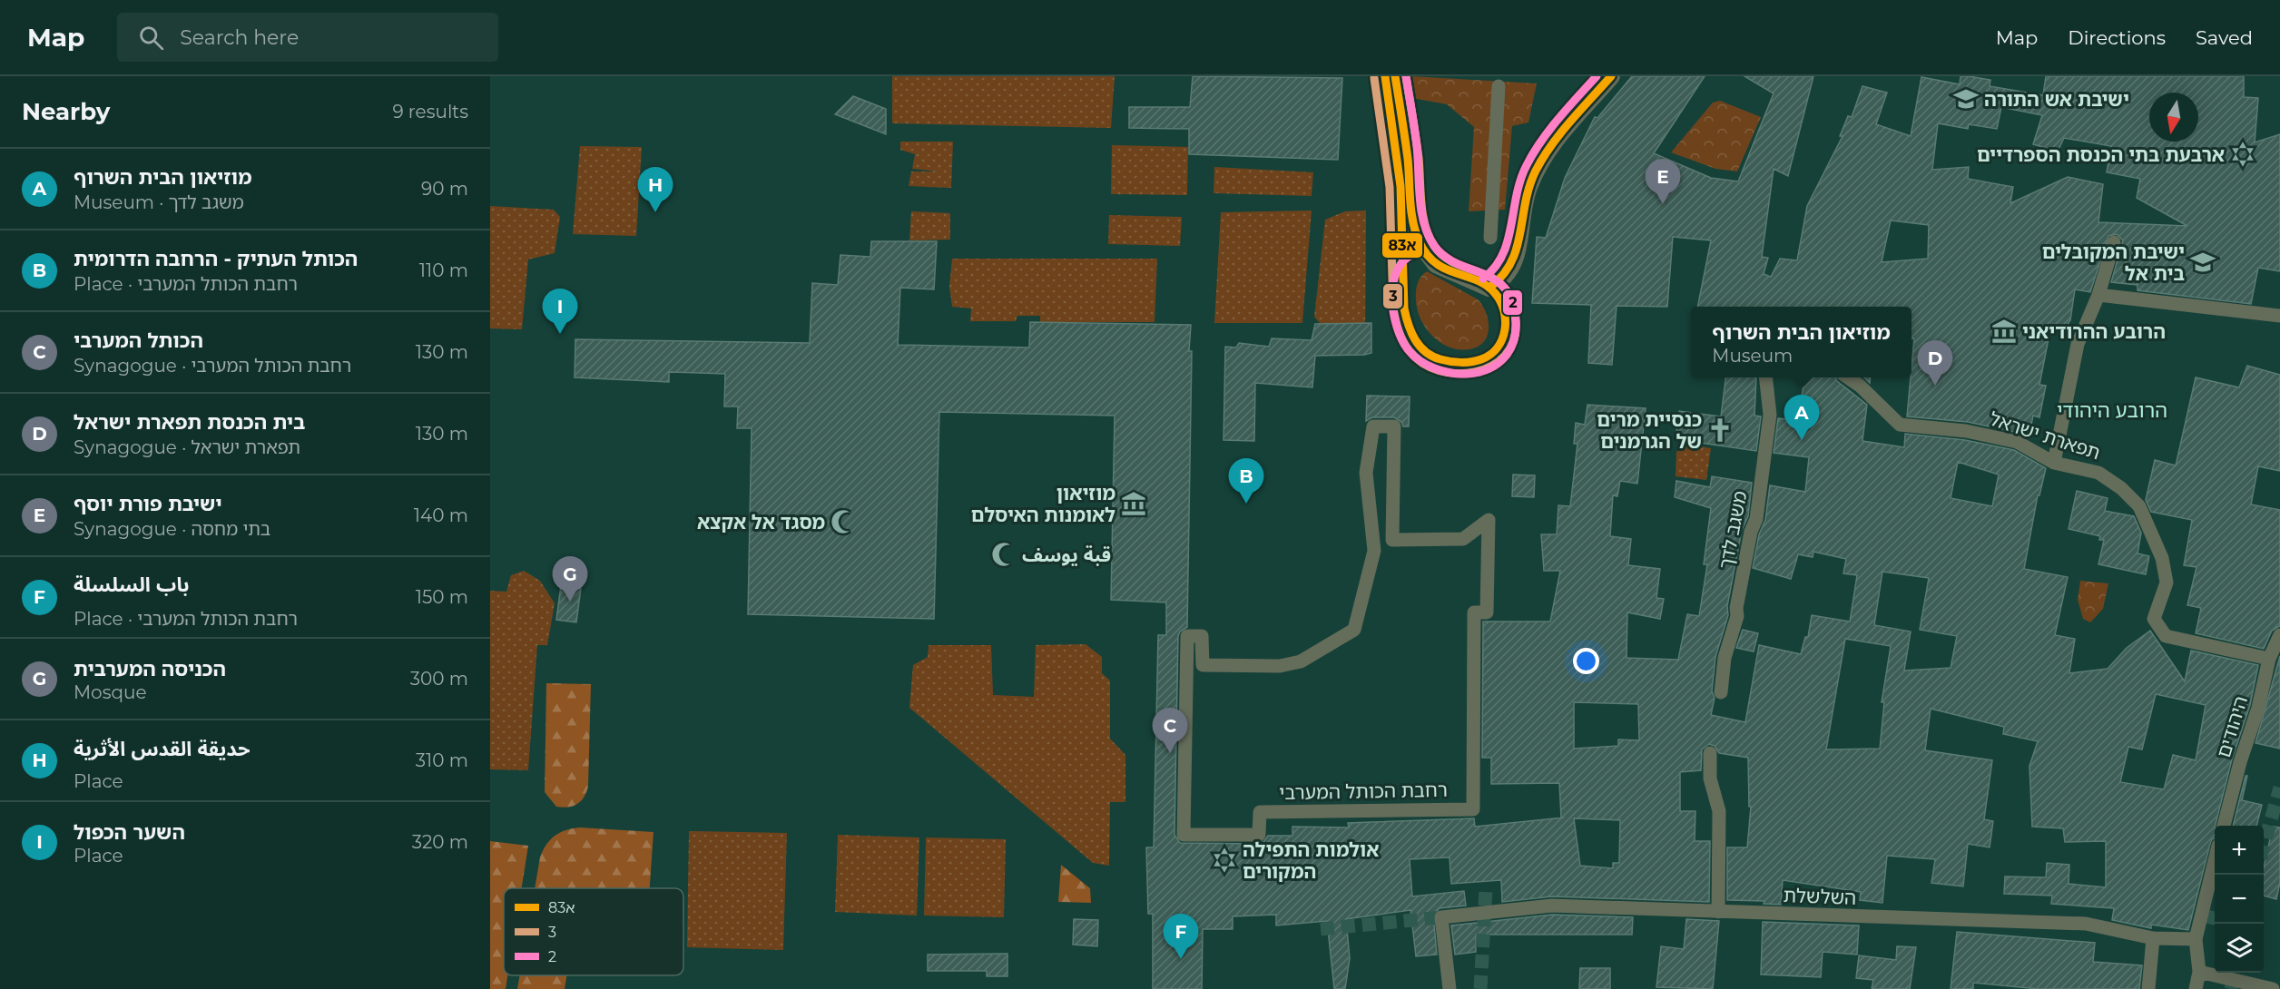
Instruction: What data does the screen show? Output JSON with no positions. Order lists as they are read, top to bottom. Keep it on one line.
{"streets":{"street":["תפארת ישראל","משגב לדך","היהודים","רחבת הכותל המערבי","השלשלת"]},"crossings":[["תפארת ישראל","היהודים"]],"districts":["הרובע היהודי"],"places":{"school or university":["ישיבת אש התורה","ישיבת המקובלים בית אל"],"synagogue":["ארבעת בתי הכנסת הספרדיים","אולמות התפילה המקורים"],"museum":["הרובע ההרודיאני","מוזיאון לאומנות האיסלם"],"church":["כנסיית מרים של הגרמנים"],"mosque":["מסגד אל אקצא","قبة يوسف"]},"lines":["transit line 83א","transit line 3","transit line 2"],"legend":["83א","3","2"],"north":"bottom","page":{"header":"Map","search":"Search here","nav":["Map","Directions","Saved"],"heading":["Nearby","9 results"],"list":[{"mark":"A","name":"מוזיאון הבית השרוף","note":"Museum · משגב לדך","value":"90 m"},{"mark":"B","name":"הכותל העתיק - הרחבה הדרומית","note":"Place · רחבת הכותל המערבי","value":"110 m"},{"mark":"C","name":"הכותל המערבי","note":"Synagogue · רחבת הכותל המערבי","value":"130 m"},{"mark":"D","name":"בית הכנסת תפארת ישראל","note":"Synagogue · תפארת ישראל","value":"130 m"},{"mark":"E","name":"ישיבת פורת יוסף","note":"Synagogue · בתי מחסה","value":"140 m"},{"mark":"F","name":"باب السلسلة","note":"Place · רחבת הכותל המערבי","value":"150 m"},{"mark":"G","name":"הכניסה המערבית","note":"Mosque","value":"300 m"},{"mark":"H","name":"حديقة القدس الأثرية","note":"Place","value":"310 m"},{"mark":"I","name":"השער הכפול","note":"Place","value":"320 m"}],"pins":["E","H","I","D","A","B","G","C","F"],"popup":["מוזיאון הבית השרוף","Museum"],"map_buttons":["+","−"]}}
